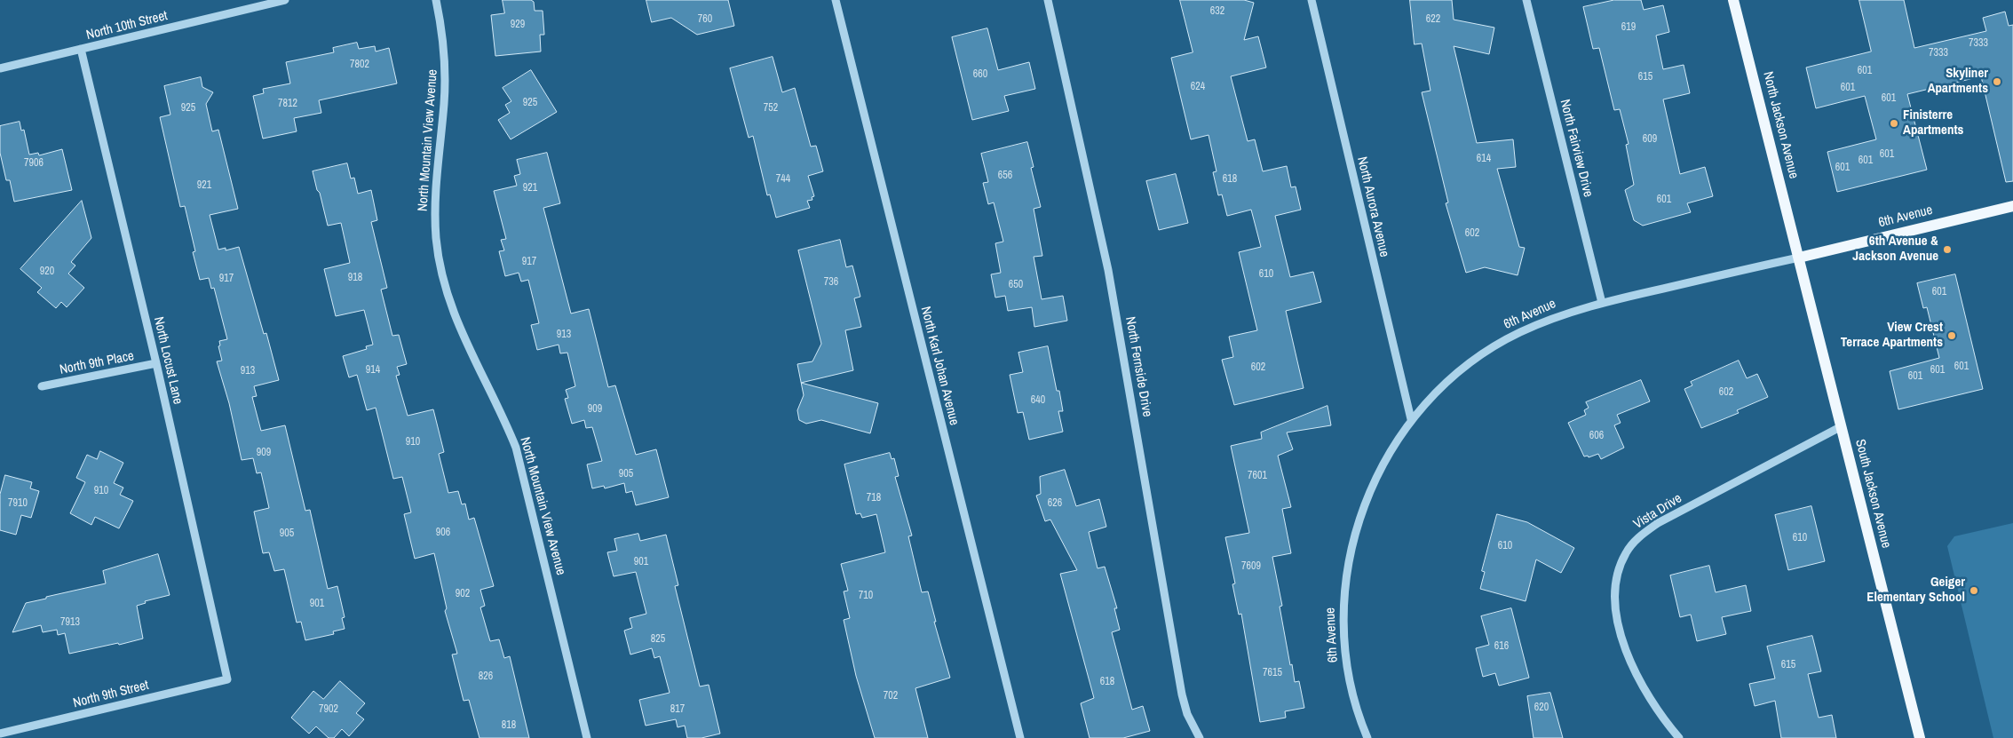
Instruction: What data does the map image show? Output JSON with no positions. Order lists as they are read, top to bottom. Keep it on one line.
{"streets":{"main road":["North Jackson Avenue","6th Avenue","South Jackson Avenue"],"street":["North 10th Street","North Mountain View Avenue","North Fairview Drive","North Aurora Avenue","North Locust Lane","North 9th Place","North Karl Johan Avenue","North Fernside Drive","Vista Drive","North 9th Street"]},"crossings":[["North 10th Street","North Locust Lane"],["North Jackson Avenue","6th Avenue"],["North Jackson Avenue","South Jackson Avenue"],["North Fairview Drive","6th Avenue"],["North Aurora Avenue","6th Avenue"],["6th Avenue","South Jackson Avenue"],["North Locust Lane","North 9th Place"],["North Locust Lane","North 9th Street"],["South Jackson Avenue","Vista Drive"]],"places":["Skyliner Apartments","Finisterre Apartments","6th Avenue & Jackson Avenue","View Crest Terrace Apartments","Geiger Elementary School"],"house_numbers":["632","760","622","929","619","7333","7333","7802","601","660","615","624","601","601","925","7812","925","752","609","601","614","601","7906","601","656","744","618","921","921","601","602","917","920","610","918","917","736","650","601","913","601","602","914","601","913","601","602","640","909","606","910","909","905","7601","910","718","7910","626","906","905","610","610","901","7609","902","710","901","7913","825","616","615","7615","826","618","702","620","7902","817","818"]}
